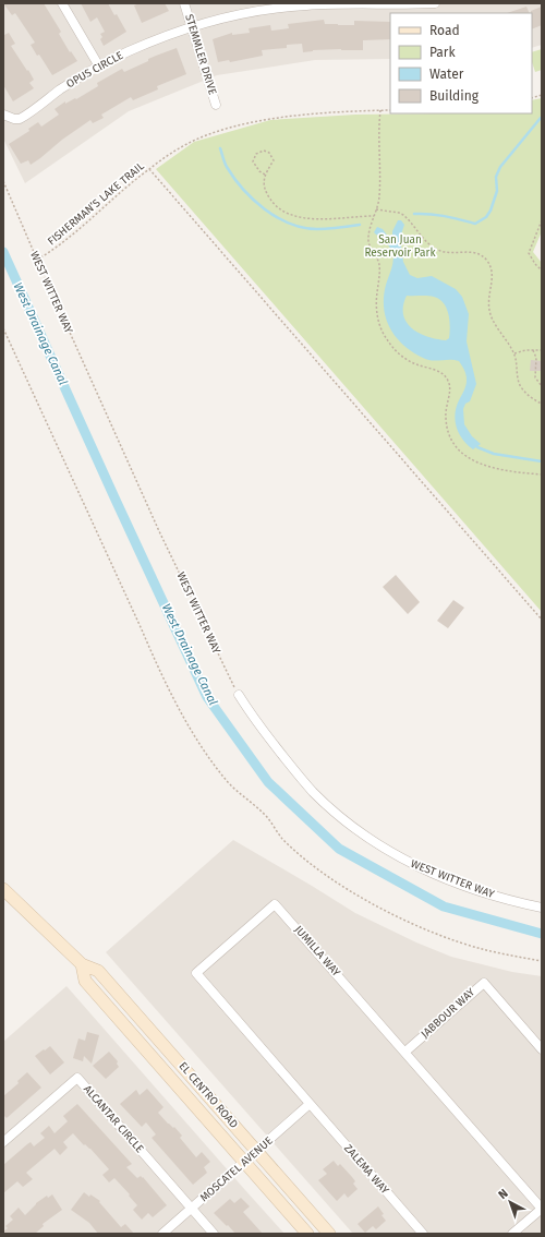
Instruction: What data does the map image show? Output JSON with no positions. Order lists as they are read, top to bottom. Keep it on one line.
{"streets":{"main road":["EL CENTRO ROAD"],"street":["STEMMLER DRIVE","OPUS CIRCLE","WEST WITTER WAY","JUMILLA WAY","JABBOUR WAY","ALCANTAR CIRCLE","MOSCATEL AVENUE","ZALEMA WAY"],"path":["FISHERMAN’S LAKE TRAIL"]},"crossings":[["STEMMLER DRIVE","OPUS CIRCLE"],["FISHERMAN’S LAKE TRAIL","WEST WITTER WAY"],["JUMILLA WAY","JABBOUR WAY"],["JUMILLA WAY","MOSCATEL AVENUE"],["JUMILLA WAY","ZALEMA WAY"],["EL CENTRO ROAD","MOSCATEL AVENUE"],["ALCANTAR CIRCLE","MOSCATEL AVENUE"],["MOSCATEL AVENUE","ZALEMA WAY"]],"water":["West Drainage Canal"],"parks":["San Juan Reservoir Park"],"legend":["Road","Park","Water","Building"],"north":"top left"}
